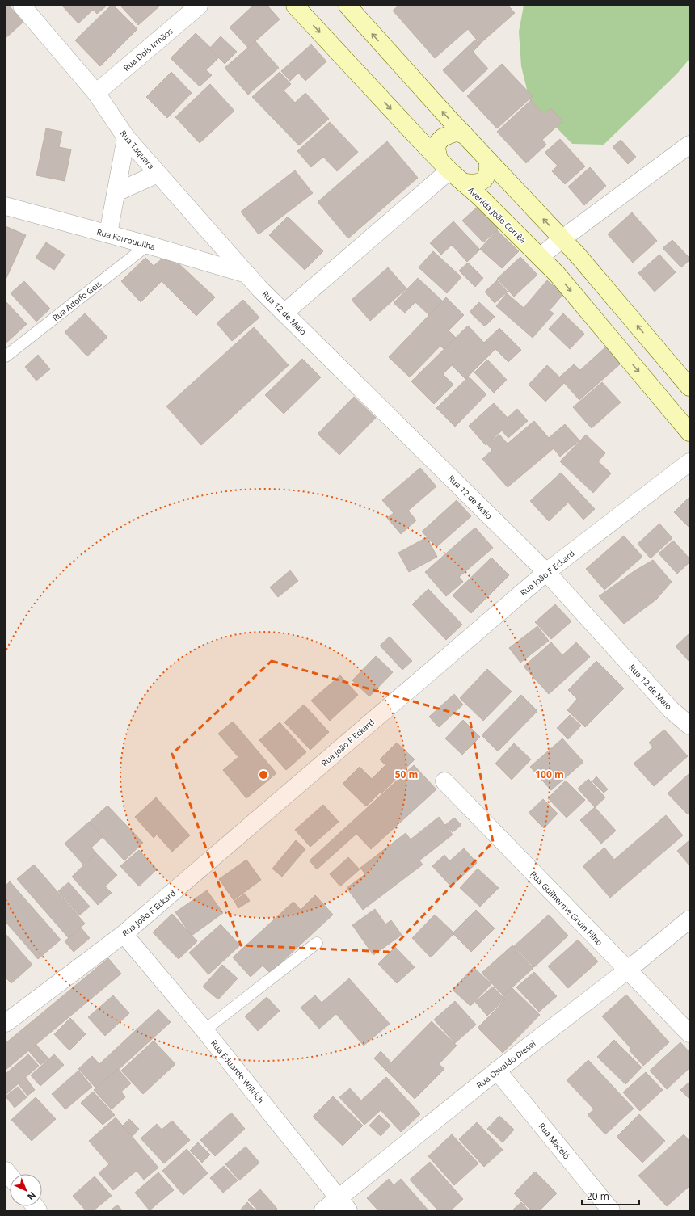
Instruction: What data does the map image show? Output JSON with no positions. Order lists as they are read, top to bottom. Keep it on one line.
{"streets":{"main road":["Avenida João Corrêa"],"street":["Rua Dois Irmãos","Rua Taquara","Rua Farroupilha","Rua 12 de Maio","Rua João F Eckard","Rua Guilherme Gruin Filho","Rua Osvaldo Diesel","Rua Eduardo Willrich","Rua Maceió"],"lane":["Rua Adolfo Geis"]},"crossings":[["Rua Dois Irmãos","Rua Taquara"],["Rua Taquara","Rua Farroupilha"],["Rua Taquara","Rua 12 de Maio"],["Rua Farroupilha","Rua Adolfo Geis"],["Rua Farroupilha","Rua 12 de Maio"],["Rua 12 de Maio","Rua João F Eckard"],["Rua João F Eckard","Rua Eduardo Willrich"],["Rua Guilherme Gruin Filho","Rua Osvaldo Diesel"],["Rua Osvaldo Diesel","Rua Eduardo Willrich"],["Rua Osvaldo Diesel","Rua Maceió"]],"scale_bar":"20 m","north":"bottom right","rings":["50 m","100 m"]}
